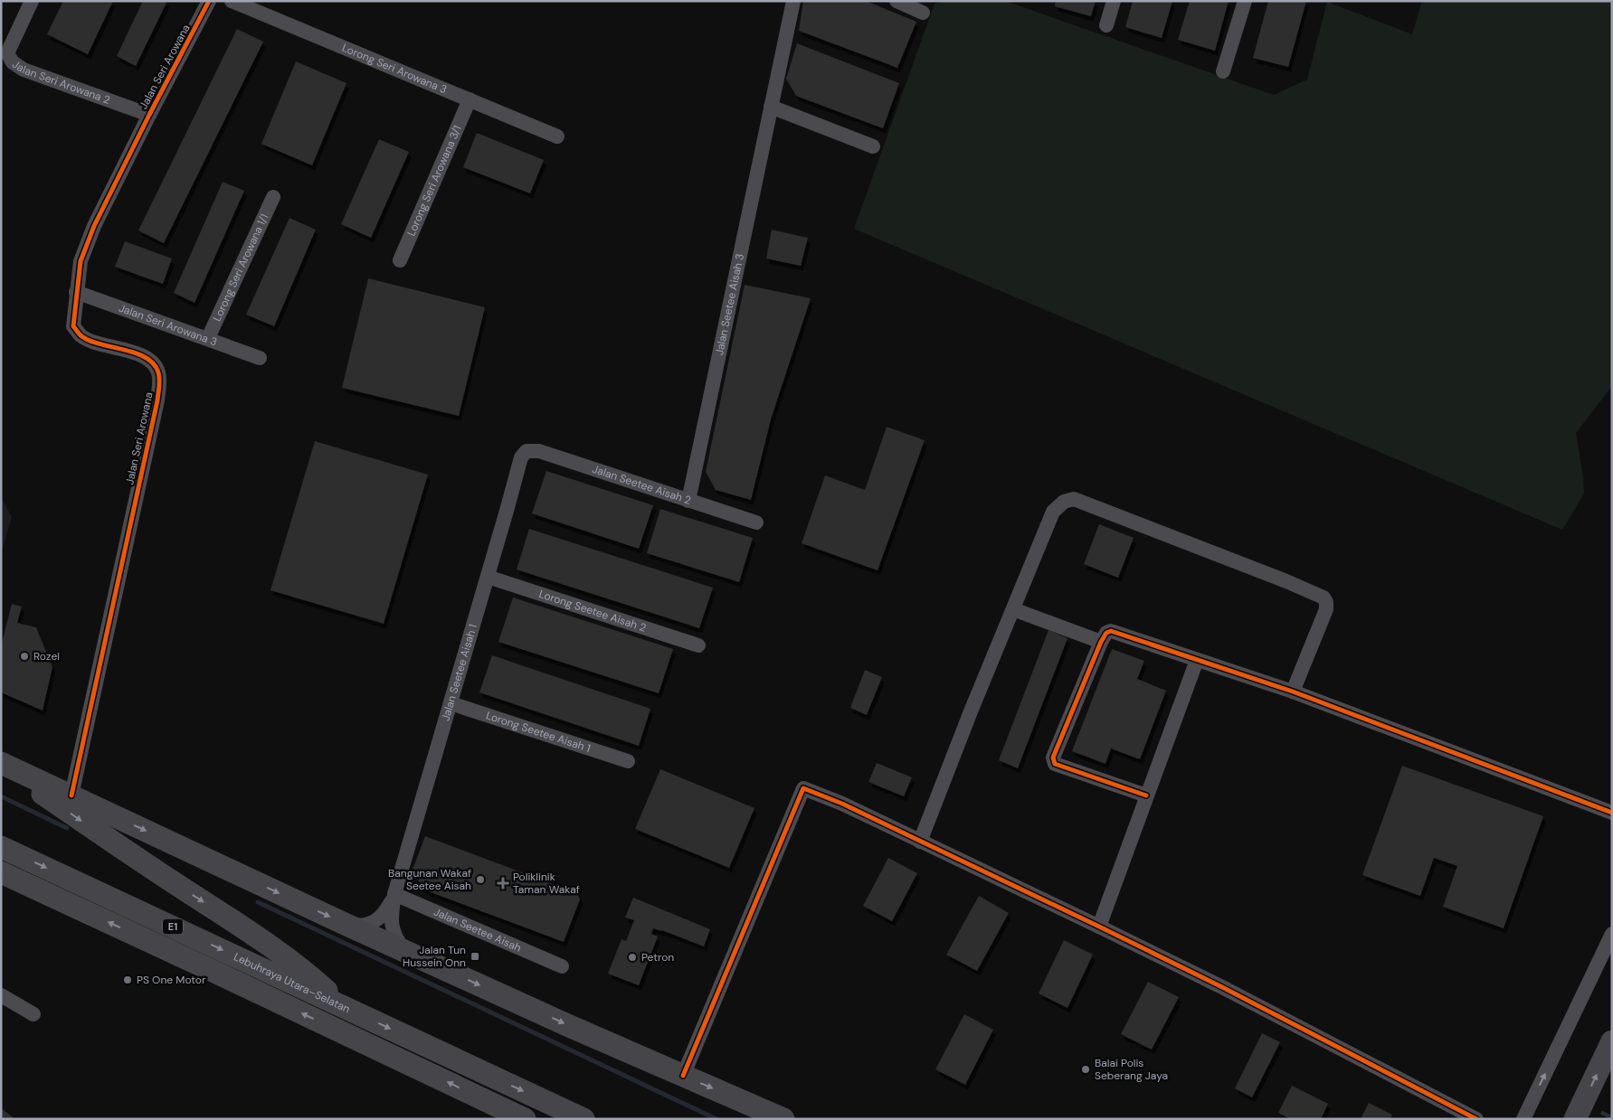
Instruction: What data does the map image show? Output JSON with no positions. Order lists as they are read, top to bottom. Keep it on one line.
{"streets":{"highway":["E1","Lebuhraya Utara–Selatan"],"street":["Jalan Seri Arowana","Lorong Seri Arowana 3","Jalan Seri Arowana 2","Lorong Seri Arowana 3/1","Lorong Seri Arowana 1/1","Jalan Seetee Aisah 3","Jalan Seri Arowana 3","Jalan Seetee Aisah 2","Lorong Seetee Aisah 2","Jalan Seetee Aisah 1","Lorong Seetee Aisah 1","Jalan Seetee Aisah"]},"crossings":[["Jalan Seri Arowana","Jalan Seri Arowana 2"],["Jalan Seri Arowana","Jalan Seri Arowana 3"],["Lorong Seri Arowana 3","Lorong Seri Arowana 3/1"],["Lorong Seri Arowana 1/1","Jalan Seri Arowana 3"],["Jalan Seetee Aisah 3","Jalan Seetee Aisah 2"],["Jalan Seetee Aisah 2","Jalan Seetee Aisah 1"],["Lorong Seetee Aisah 2","Jalan Seetee Aisah 1"],["Jalan Seetee Aisah 1","Lorong Seetee Aisah 1"],["Jalan Seetee Aisah 1","Jalan Seetee Aisah"]],"places":{"other":["Rozel","Bangunan Wakaf Seetee Aisah","Petron","PS One Motor","Balai Polis Seberang Jaya"],"health":["Poliklinik Taman Wakaf"],"transit":["Jalan Tun Hussein Onn"]}}
